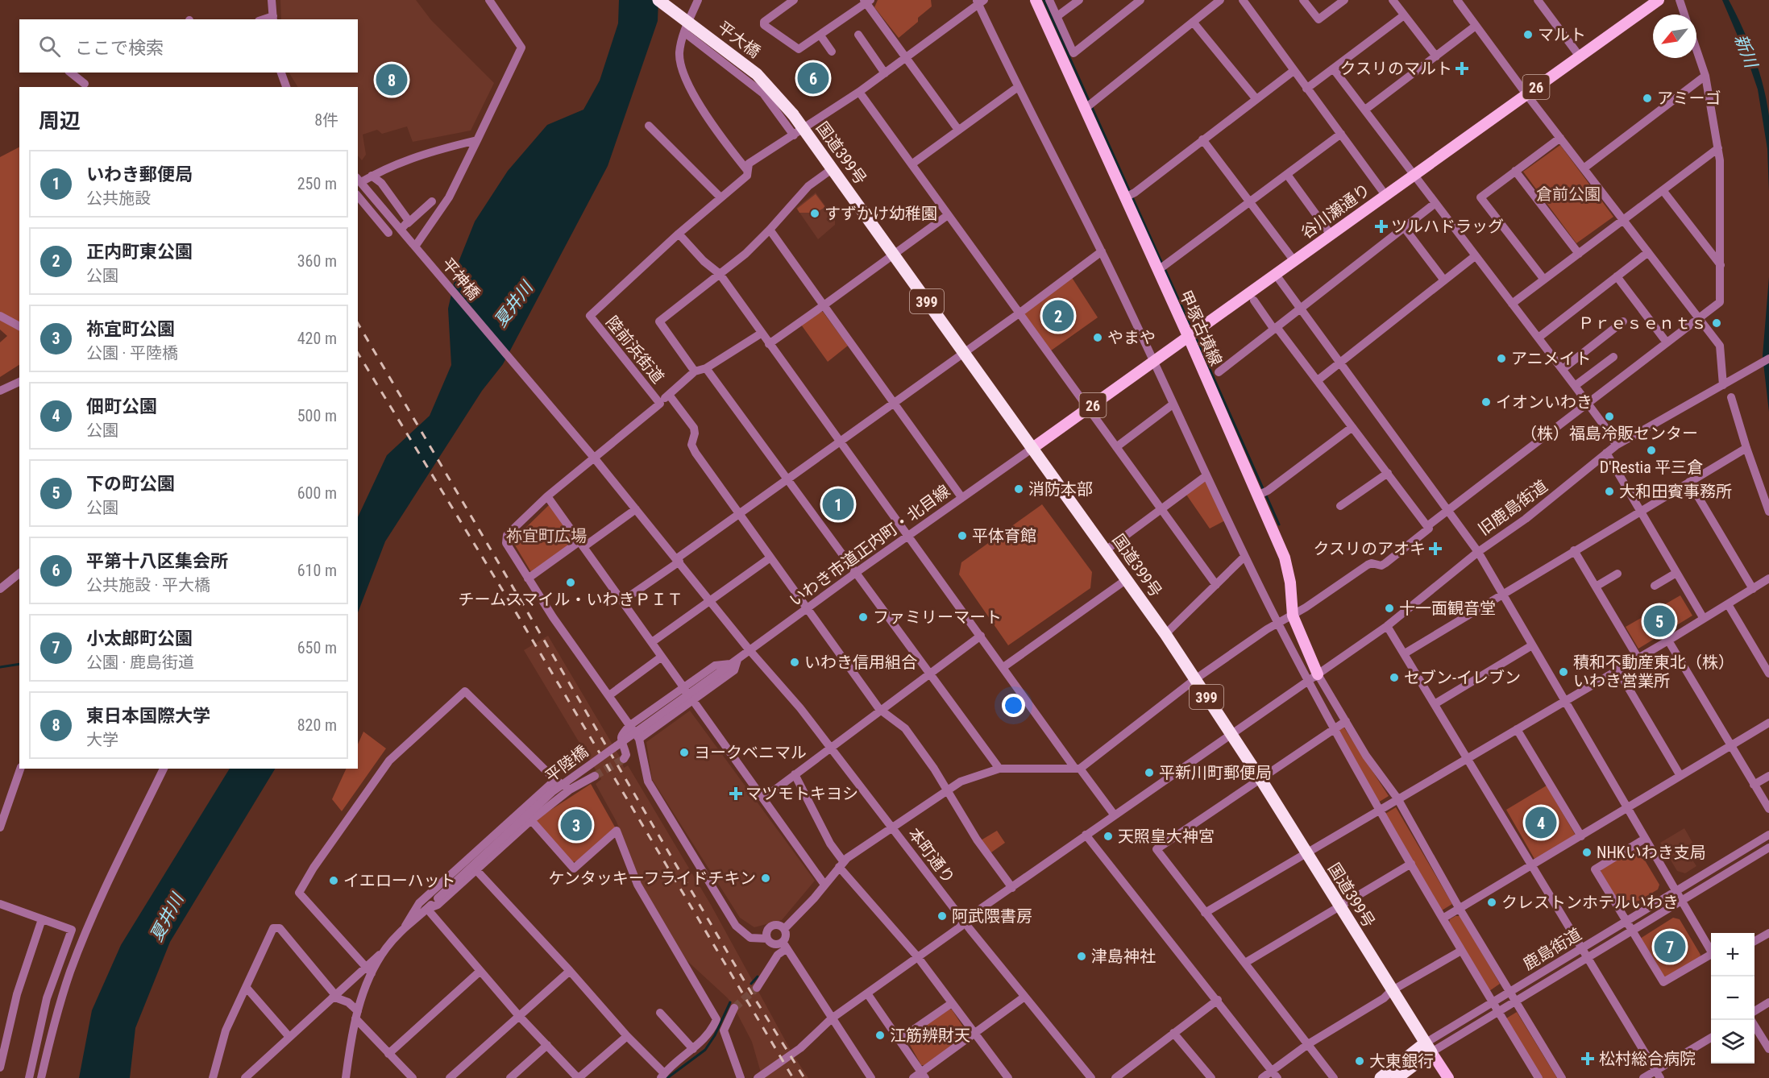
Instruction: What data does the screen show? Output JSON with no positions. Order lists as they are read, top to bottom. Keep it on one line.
{"streets":{"highway":["平大橋","国道399号","399"],"main road":["26","谷川瀬通り","甲塚古墳線"],"street":["平神橋","陸前浜街道","旧鹿島街道","いわき市道正内町・北目線","平陸橋","本町通り","鹿島街道"]},"crossings":[["平大橋","国道399号"],["国道399号","谷川瀬通り"],["国道399号","旧鹿島街道"],["国道399号","いわき市道正内町・北目線"],["国道399号","鹿島街道"],["谷川瀬通り","甲塚古墳線"],["谷川瀬通り","いわき市道正内町・北目線"],["平神橋","陸前浜街道"],["甲塚古墳線","旧鹿島街道"],["旧鹿島街道","本町通り"],["いわき市道正内町・北目線","平陸橋"],["いわき市道正内町・北目線","本町通り"]],"water":["新川","夏井川"],"parks":["倉前公園","祢宜町広場"],"places":{"other":["マルト","アミーゴ","すずかけ幼稚園","Ｐｒｅｓｅｎｔｓ","やまや","アニメイト","イオンいわき","（株）福島冷販センター","D'Restia 平三倉","消防本部","大和田賓事務所","平体育館","チームスマイル・いわきＰＩＴ","十一面観音堂","ファミリーマート","いわき信用組合","積和不動産東北（株） いわき営業所","セブン-イレブン","ヨークベニマル","平新川町郵便局","天照皇大神宮","NHKいわき支局","ケンタッキーフライドチキン","イエローハット","クレストンホテルいわき","阿武隈書房","津島神社","江筋辨財天","大東銀行"],"health":["クスリのマルト","ツルハドラッグ","クスリのアオキ","マツモトキヨシ","松村総合病院"]},"north":"bottom left","page":{"search":"ここで検索","pins":["6","8","2","1","5","4","3","7"],"heading":["周辺","8件"],"list":[{"mark":"1","name":"いわき郵便局","note":"公共施設","value":"250 m"},{"mark":"2","name":"正内町東公園","note":"公園","value":"360 m"},{"mark":"3","name":"祢宜町公園","note":"公園 · 平陸橋","value":"420 m"},{"mark":"4","name":"佃町公園","note":"公園","value":"500 m"},{"mark":"5","name":"下の町公園","note":"公園","value":"600 m"},{"mark":"6","name":"平第十八区集会所","note":"公共施設 · 平大橋","value":"610 m"},{"mark":"7","name":"小太郎町公園","note":"公園 · 鹿島街道","value":"650 m"},{"mark":"8","name":"東日本国際大学","note":"大学","value":"820 m"}],"map_buttons":["+","−"]}}
